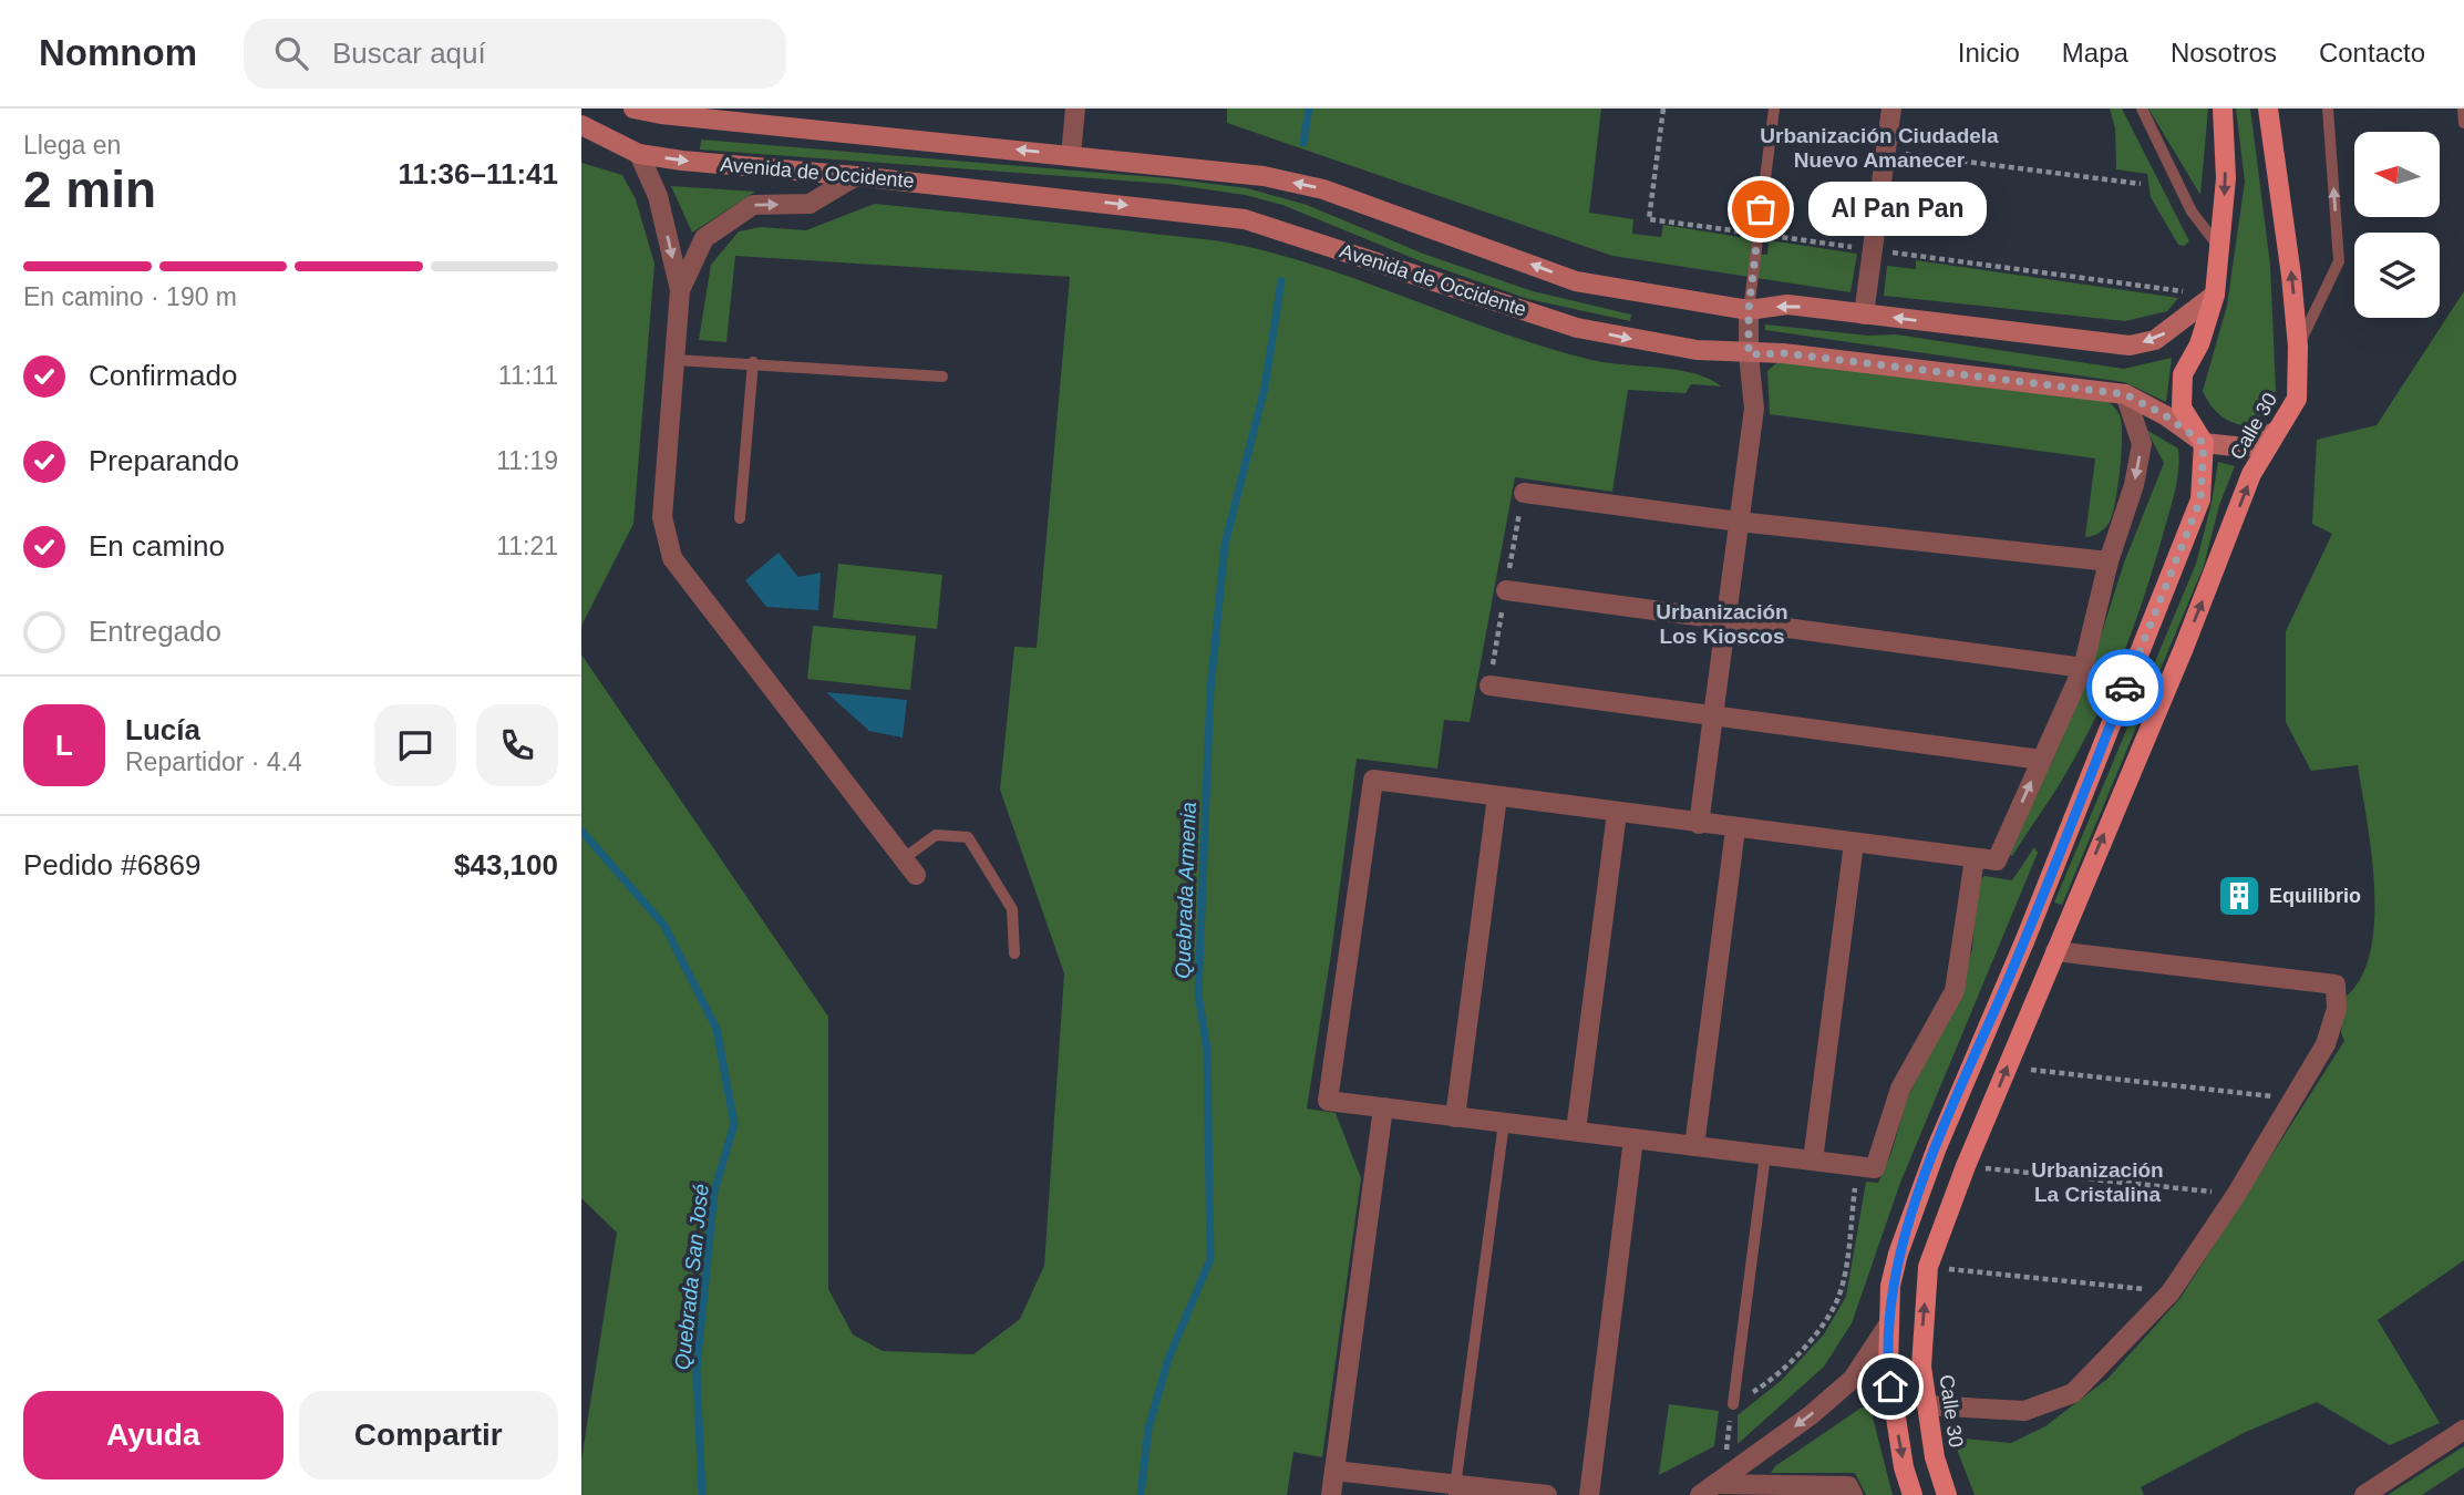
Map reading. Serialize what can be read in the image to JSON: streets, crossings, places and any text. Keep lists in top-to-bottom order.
{
  "streets": {
    "main road": ["Avenida de Occidente", "Calle 30"]
  },
  "crossings": [
    ["Avenida de Occidente", "Calle 30"]
  ],
  "districts": ["Urbanización Ciudadela Nuevo Amanecer", "Urbanización Los Kioscos", "Urbanización La Cristalina"],
  "water": ["Quebrada Armenia", "Quebrada San José"],
  "places": {
    "other": ["Al Pan Pan"],
    "building": ["Equilibrio"]
  },
  "north": "left",
  "page": {
    "header": "Nomnom",
    "search": "Buscar aquí",
    "nav": [
      "Inicio",
      "Mapa",
      "Nosotros",
      "Contacto"
    ],
    "heading": ["2 min", "Llega en", "11:36–11:41"],
    "panel": [
      "Lucía",
      "Repartidor · 4.4",
      "Pedido #6869",
      "$43,100"
    ],
    "bubble": "Al Pan Pan",
    "bar": "En camino · 190 m",
    "list": [
      ["Confirmado", "11:11"],
      ["Preparando", "11:19"],
      ["En camino", "11:21"],
      "Entregado"
    ],
    "round": "L",
    "buttons": ["Ayuda", "Compartir"]
  }
}
